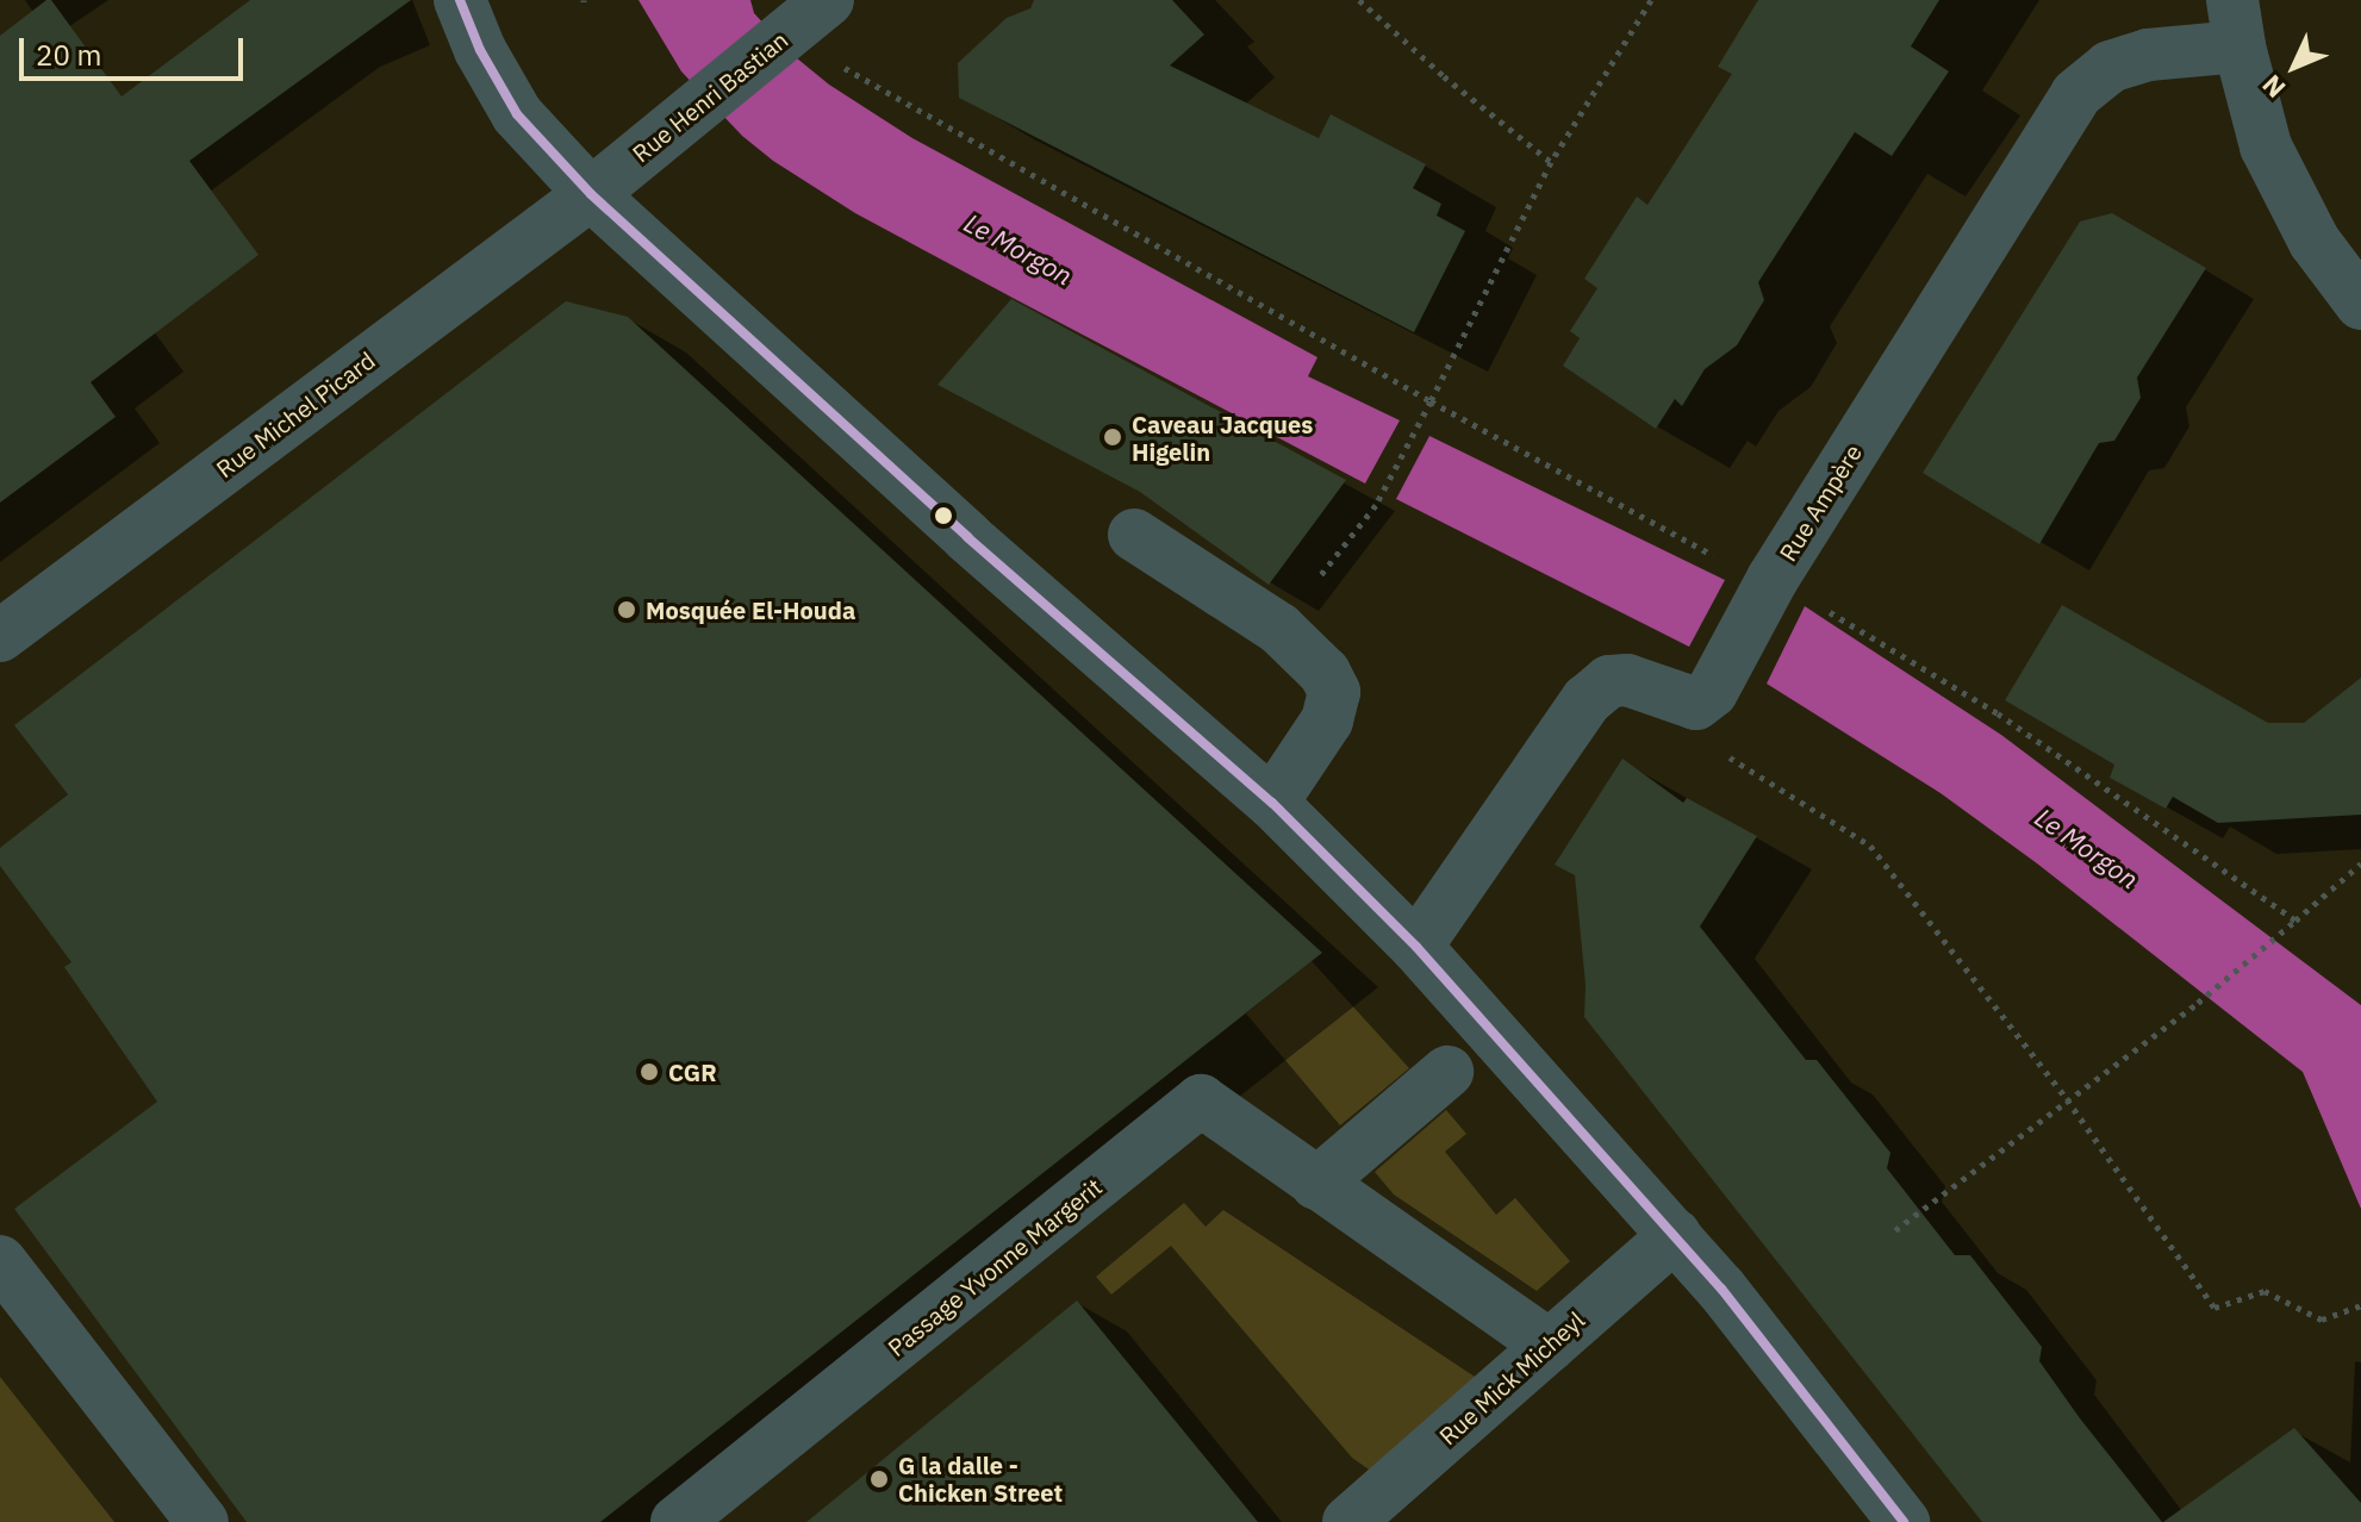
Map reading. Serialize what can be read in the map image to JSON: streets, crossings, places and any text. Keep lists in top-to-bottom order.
{
  "streets": {
    "street": [
      "Rue Henri Bastian",
      "Rue Michel Picard",
      "Rue Ampère",
      "Passage Yvonne Margerit",
      "Rue Mick Micheyl"
    ]
  },
  "crossings": [
    ["Rue Henri Bastian", "Rue Michel Picard"],
    ["Passage Yvonne Margerit", "Rue Mick Micheyl"]
  ],
  "water": ["Le Morgon"],
  "places": [
    "Caveau Jacques Higelin",
    "Mosquée El-Houda",
    "CGR",
    "G la dalle - Chicken Street"
  ],
  "scale_bar": "20 m",
  "north": "bottom left"
}
